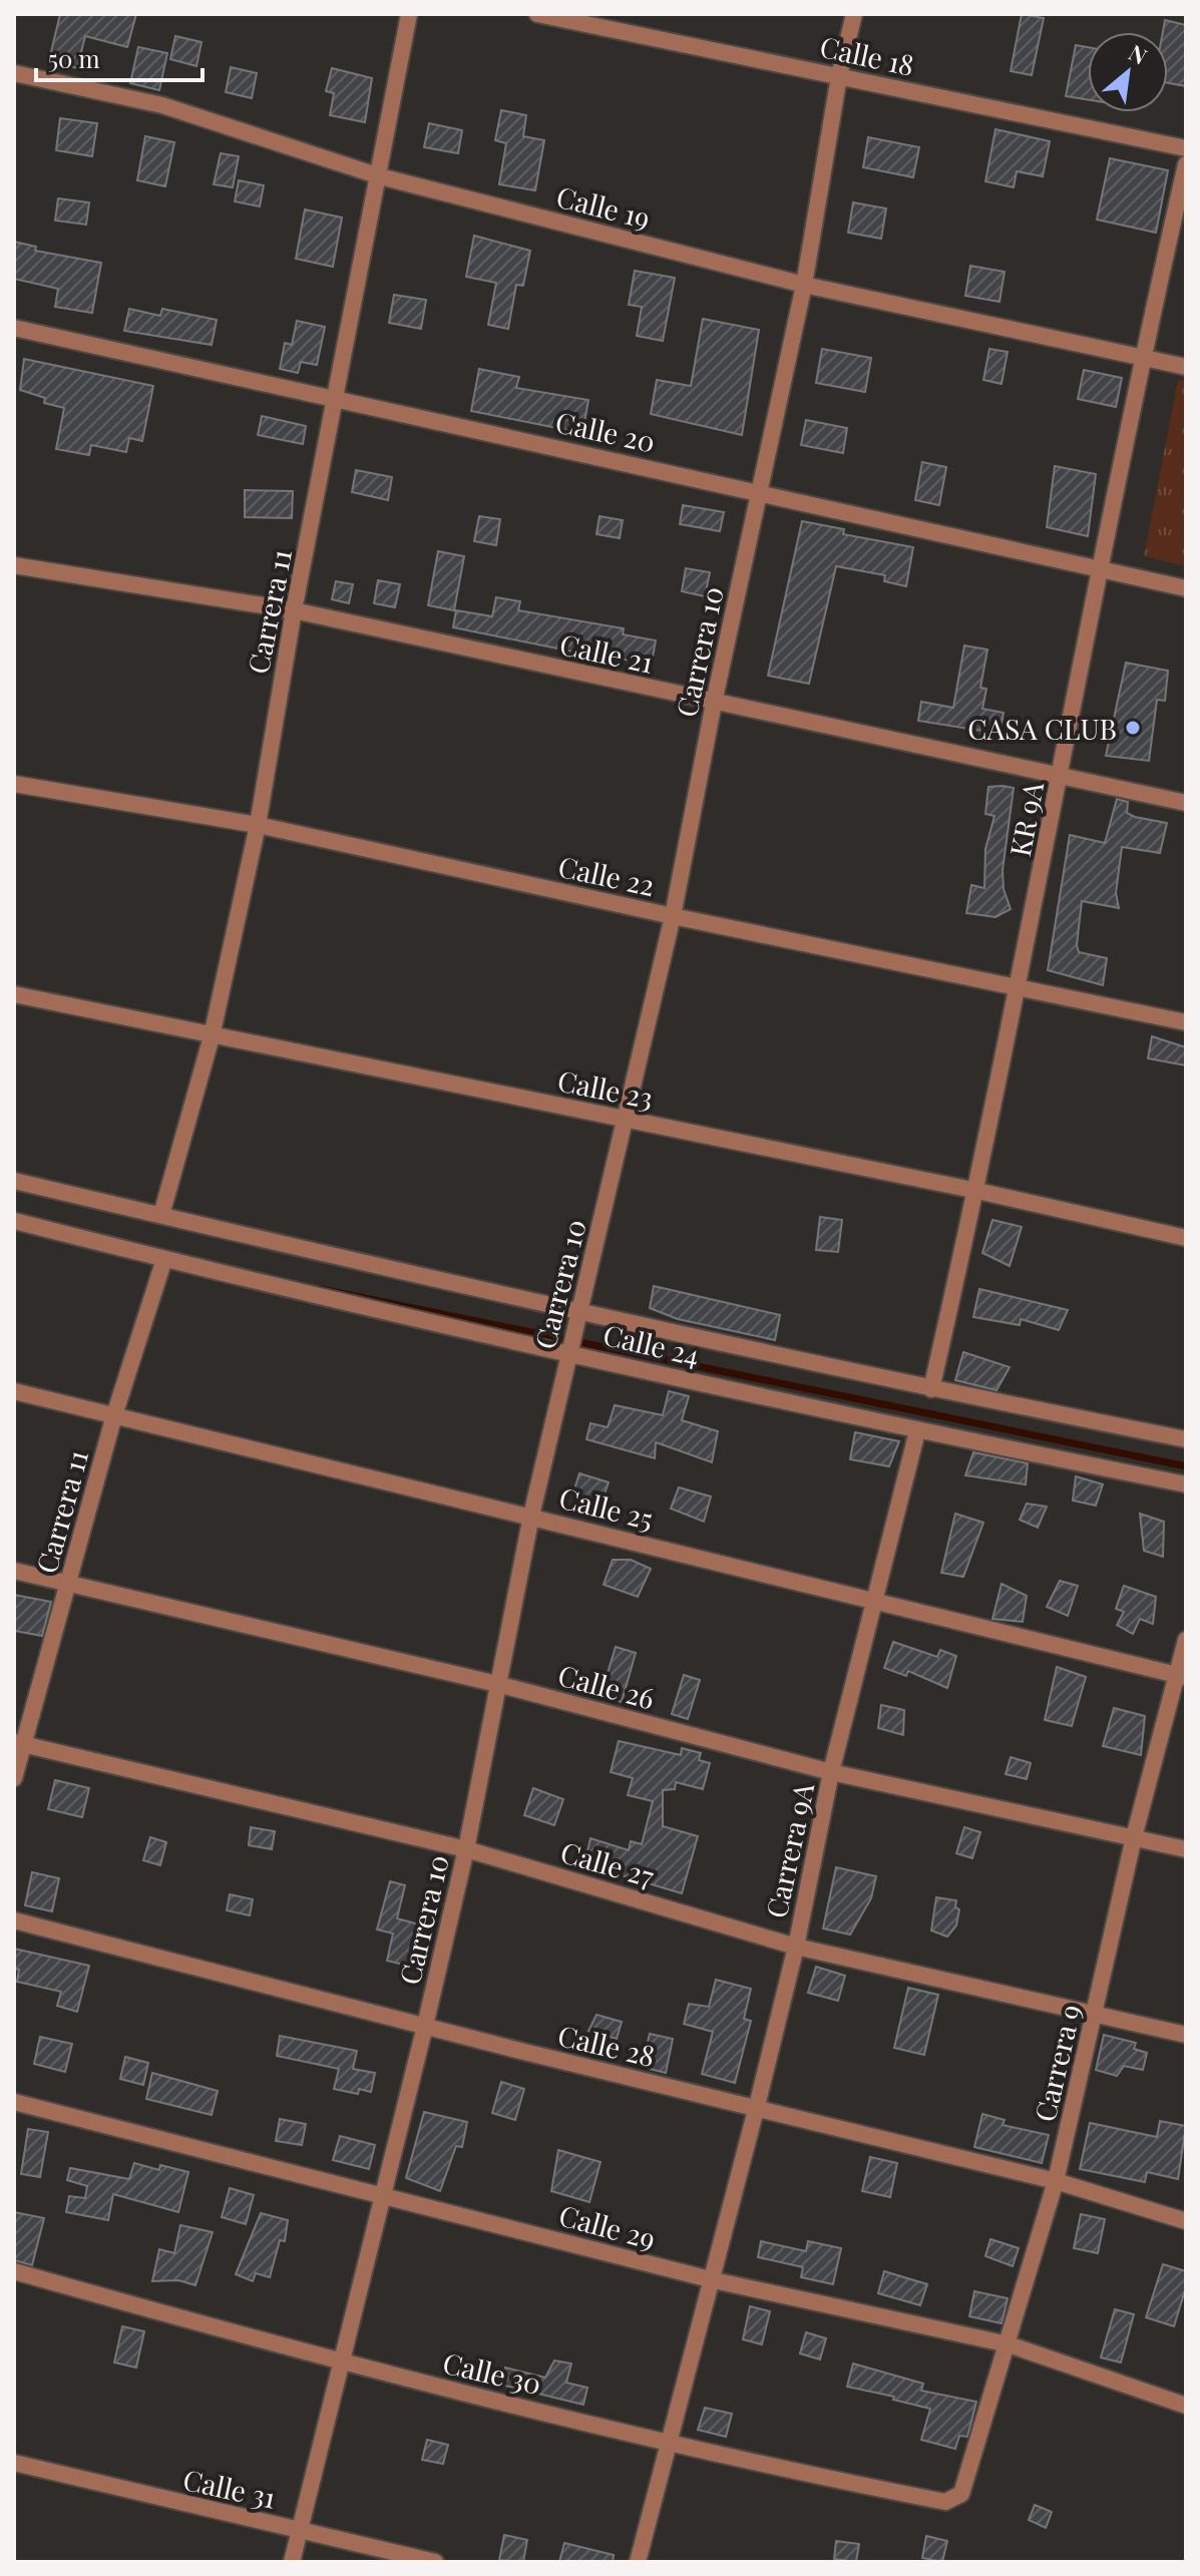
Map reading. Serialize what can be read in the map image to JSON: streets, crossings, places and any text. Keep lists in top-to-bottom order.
{
  "streets": {
    "street": [
      "Calle 18",
      "Calle 19",
      "Calle 20",
      "Carrera 11",
      "Carrera 10",
      "Calle 21",
      "KR 9A",
      "Calle 22",
      "Calle 23",
      "Calle 24",
      "Calle 25",
      "Calle 26",
      "Carrera 9A",
      "Calle 27",
      "Calle 28",
      "Carrera 9",
      "Calle 29",
      "Calle 30",
      "Calle 31"
    ]
  },
  "crossings": [
    ["Calle 18", "Carrera 10"],
    ["Calle 19", "Carrera 11"],
    ["Calle 19", "Carrera 10"],
    ["Calle 19", "KR 9A"],
    ["Calle 20", "Carrera 11"],
    ["Calle 20", "Carrera 10"],
    ["Calle 20", "KR 9A"],
    ["Carrera 11", "Calle 21"],
    ["Carrera 11", "Calle 22"],
    ["Carrera 11", "Calle 23"],
    ["Carrera 11", "Calle 24"],
    ["Carrera 11", "Calle 25"],
    ["Carrera 11", "Calle 26"],
    ["Carrera 11", "Calle 27"],
    ["Carrera 10", "Calle 21"],
    ["Carrera 10", "Calle 22"],
    ["Carrera 10", "Calle 23"],
    ["Carrera 10", "Calle 24"],
    ["Carrera 10", "Calle 25"],
    ["Carrera 10", "Calle 26"],
    ["Carrera 10", "Calle 27"],
    ["Carrera 10", "Calle 28"],
    ["Carrera 10", "Calle 29"],
    ["Carrera 10", "Calle 30"],
    ["Carrera 10", "Calle 31"],
    ["Calle 21", "KR 9A"],
    ["KR 9A", "Calle 22"],
    ["KR 9A", "Calle 23"],
    ["KR 9A", "Calle 24"],
    ["Calle 24", "Carrera 9A"],
    ["Calle 25", "Carrera 9A"],
    ["Calle 25", "Carrera 9"],
    ["Calle 26", "Carrera 9A"],
    ["Calle 26", "Carrera 9"],
    ["Carrera 9A", "Calle 27"],
    ["Carrera 9A", "Calle 28"],
    ["Carrera 9A", "Calle 29"],
    ["Calle 27", "Carrera 9"],
    ["Calle 28", "Carrera 9"],
    ["Carrera 9", "Calle 29"],
    ["Carrera 9", "Calle 30"]
  ],
  "places": ["CASA CLUB"],
  "scale_bar": "50 m",
  "north": "top right"
}
